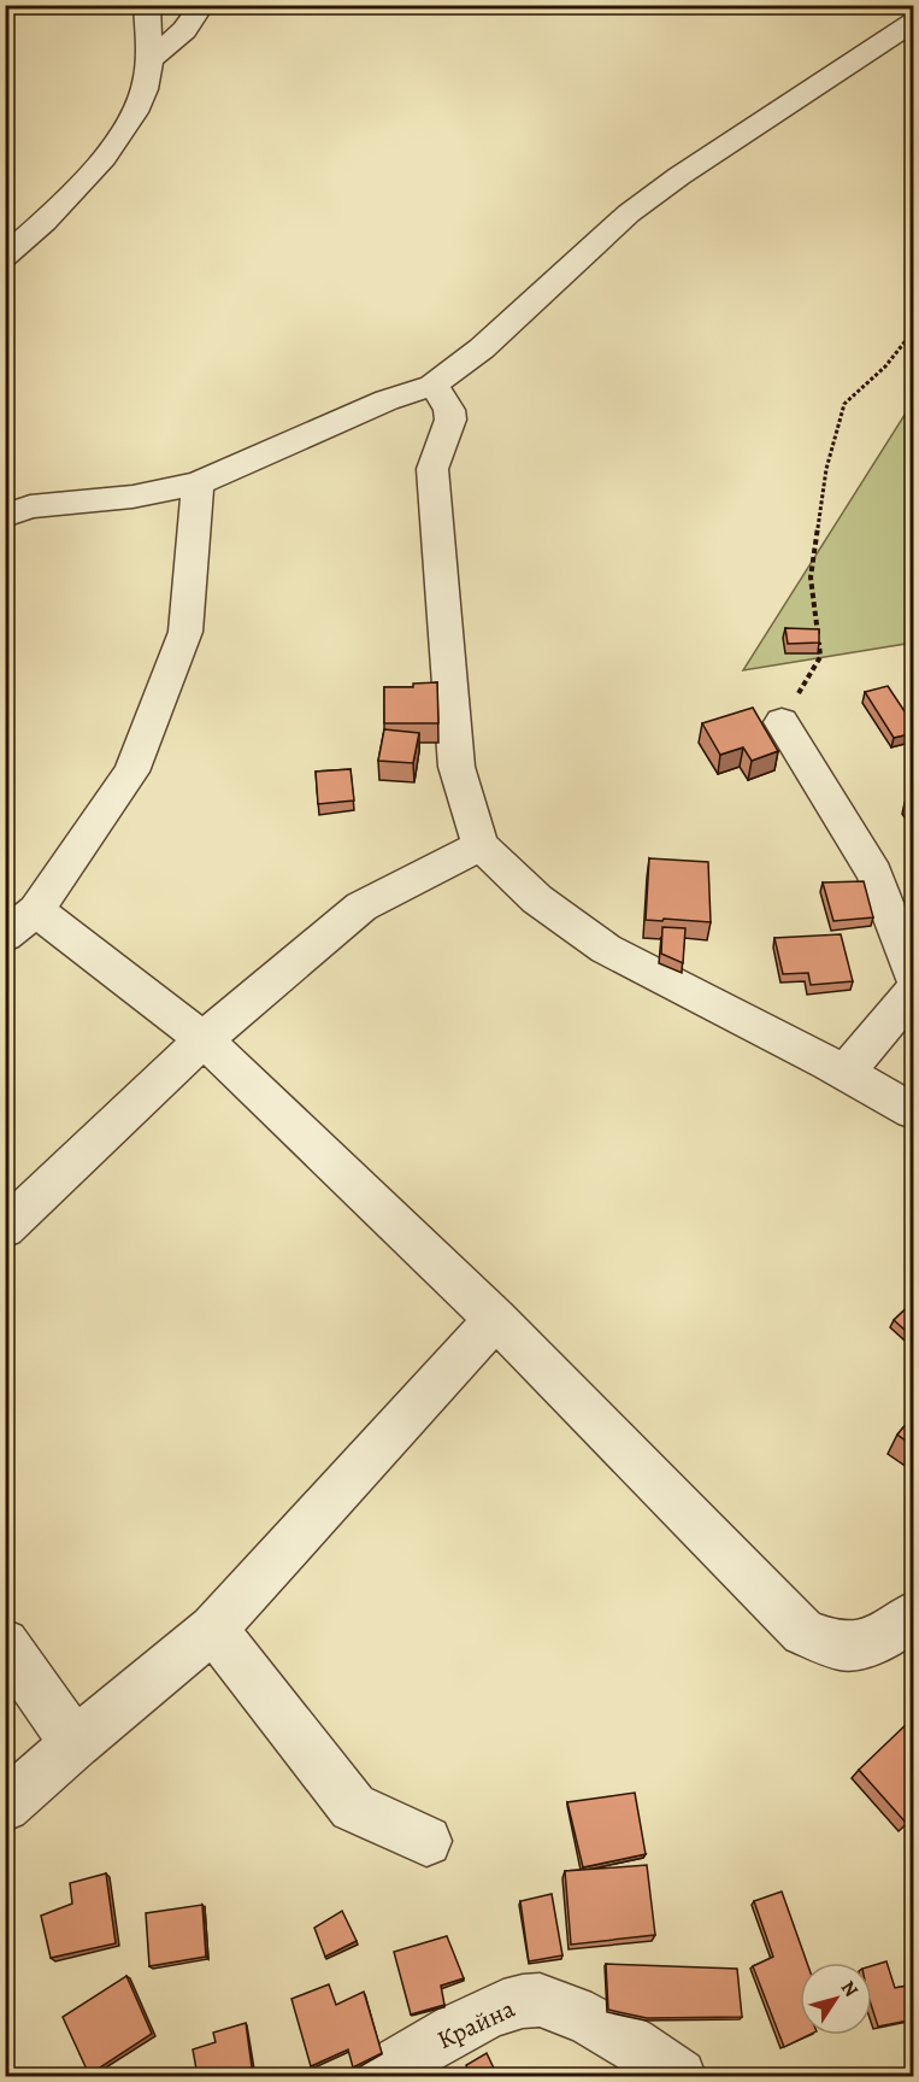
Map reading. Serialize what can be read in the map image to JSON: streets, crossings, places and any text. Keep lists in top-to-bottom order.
{
  "streets": {
    "street": ["Крайна"]
  },
  "north": "top right"
}
